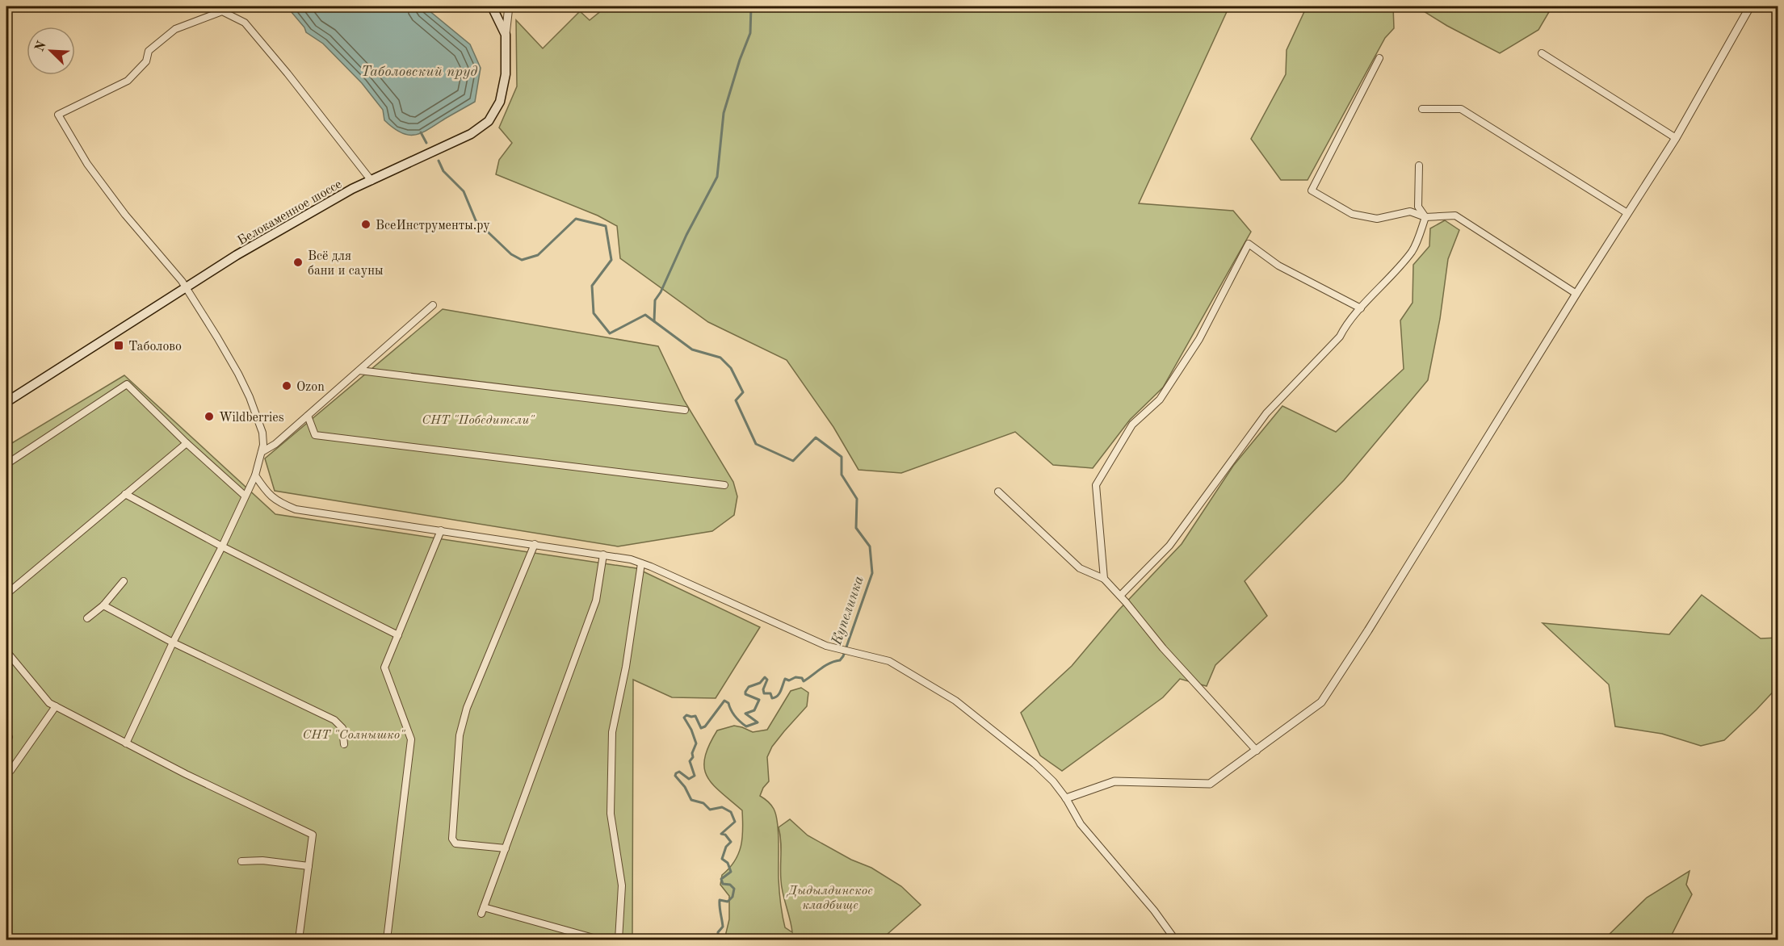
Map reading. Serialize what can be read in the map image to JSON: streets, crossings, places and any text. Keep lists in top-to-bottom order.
{
  "streets": {
    "main road": ["Белокаменное шоссе"]
  },
  "water": ["Таболовский пруд", "Купелинка"],
  "parks": ["СНТ \"Победители\"", "СНТ \"Солнышко\"", "Дыдылдинское кладбище"],
  "places": {
    "other": [
      "ВсеИнструменты.ру",
      "Всё для бани и сауны",
      "Ozon",
      "Wildberries"
    ],
    "transit": ["Таболово"]
  },
  "north": "top left"
}
